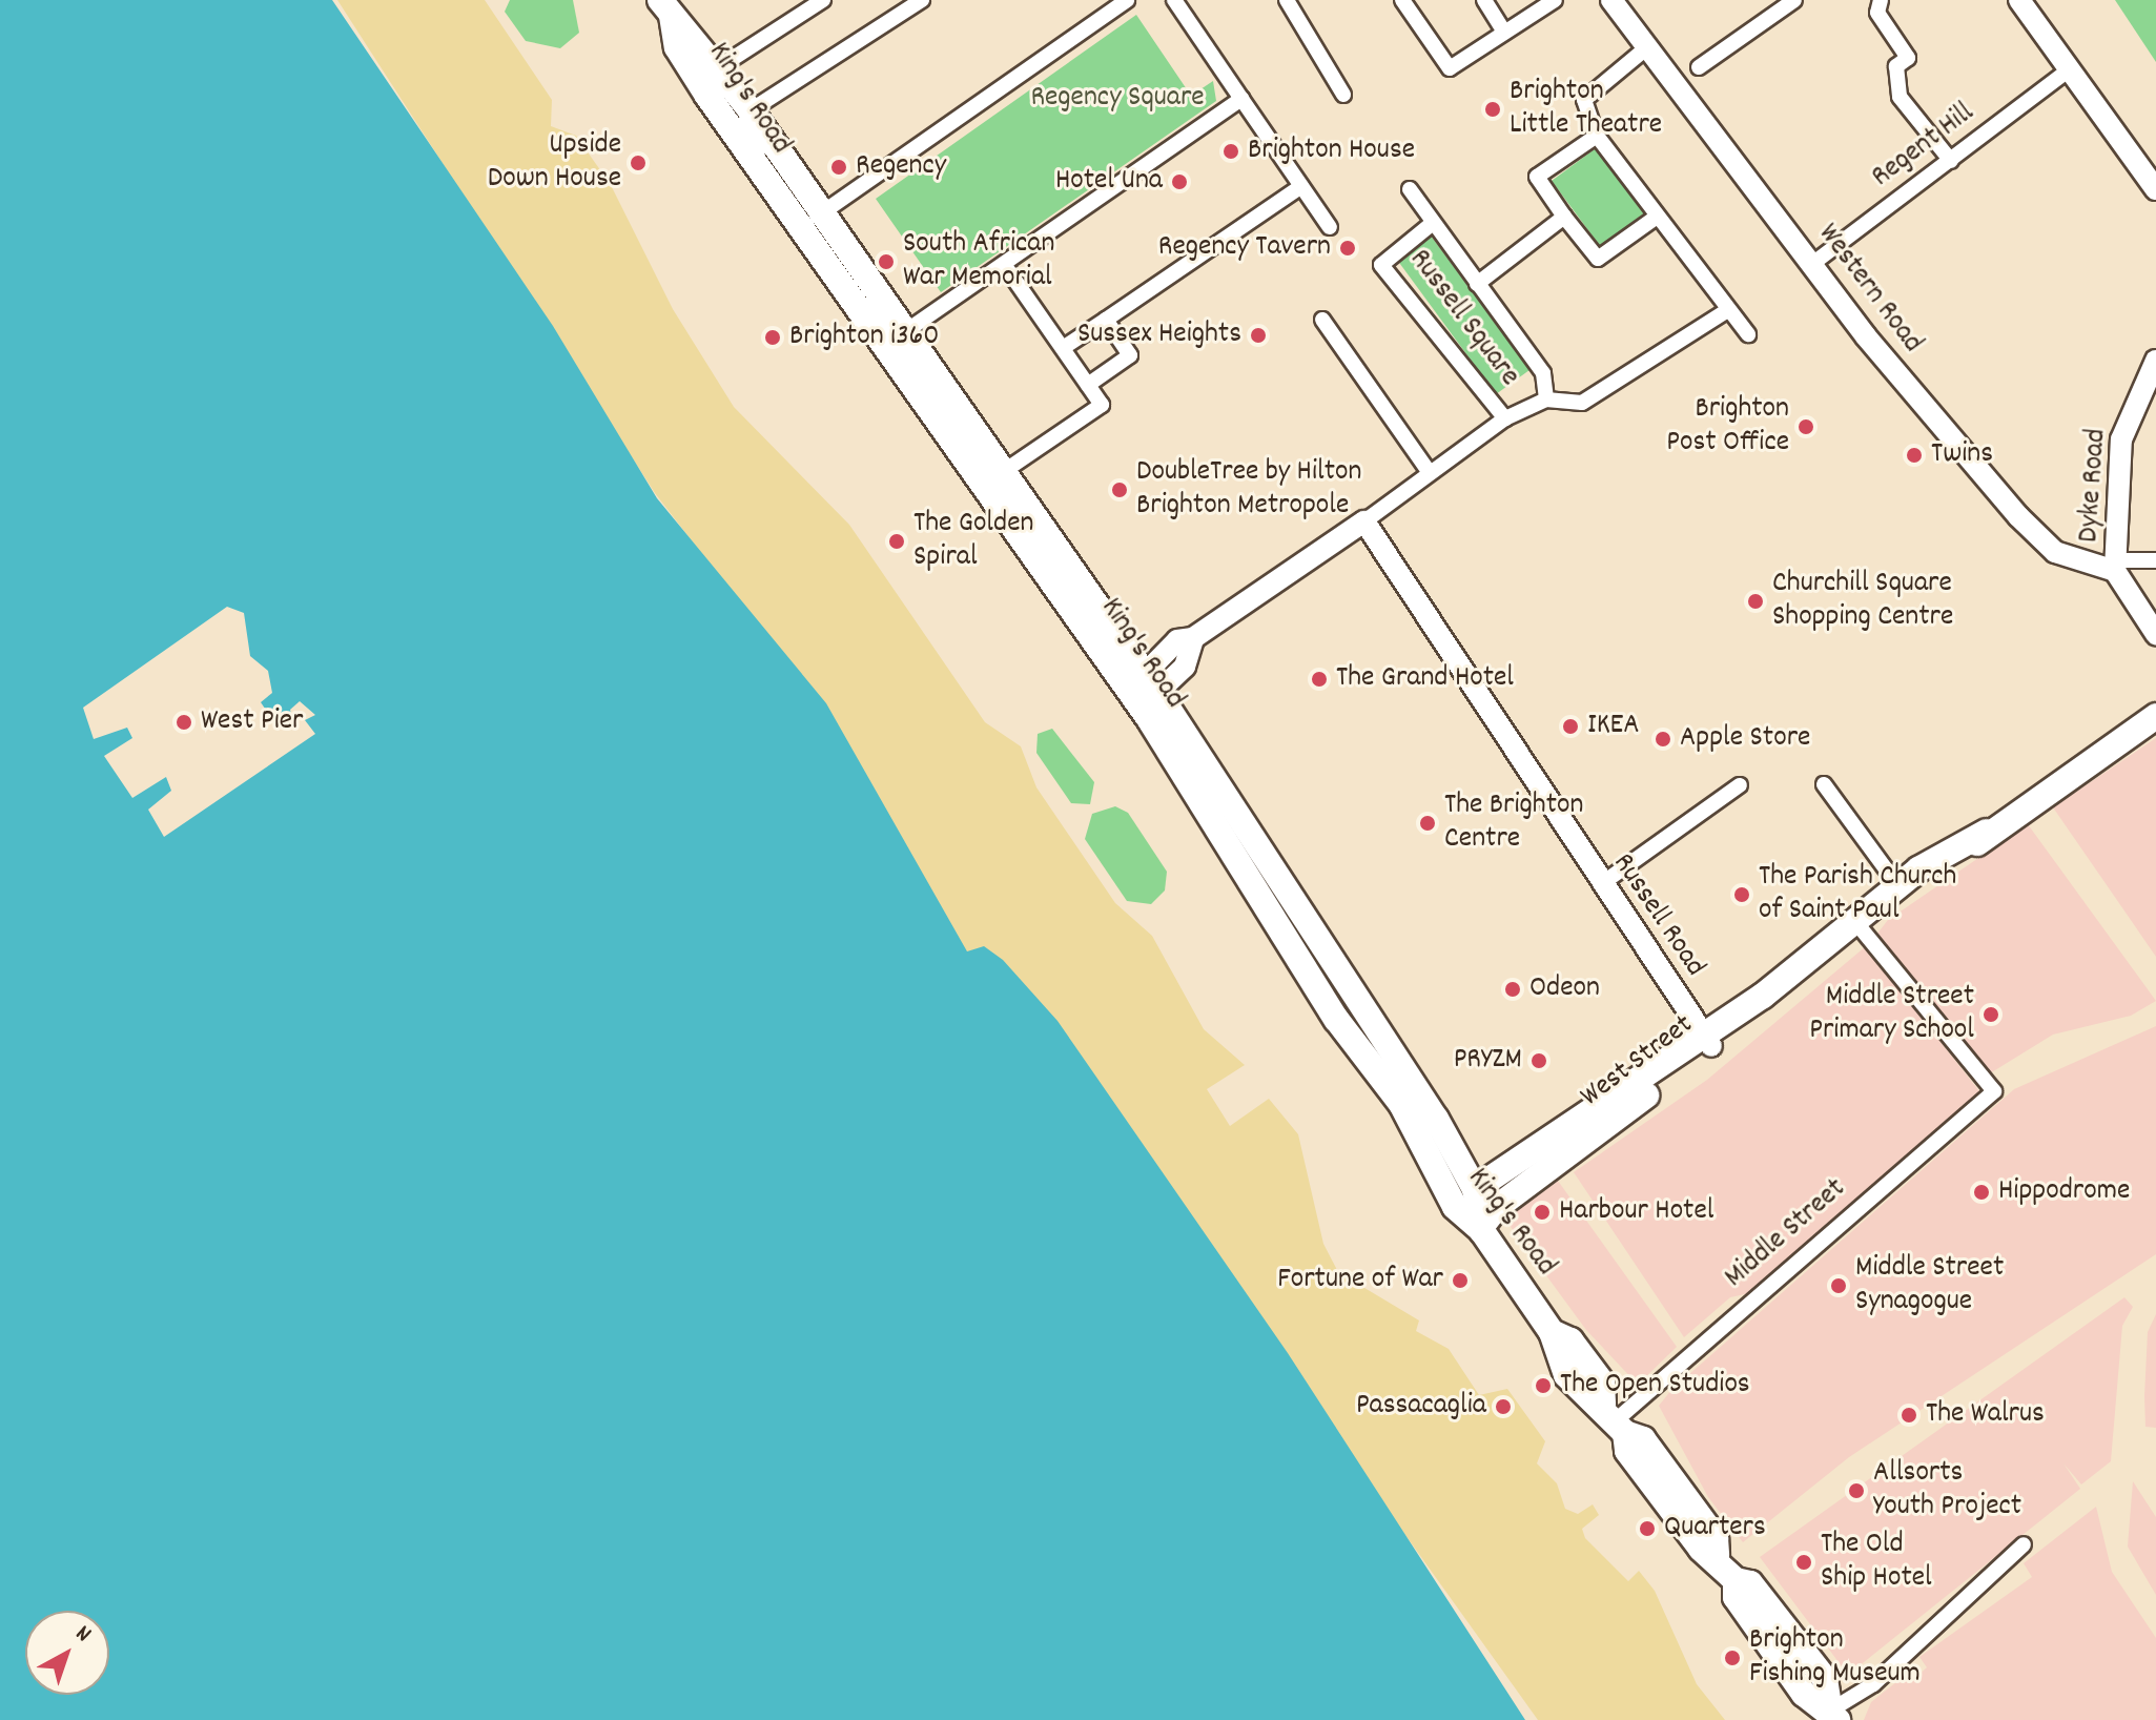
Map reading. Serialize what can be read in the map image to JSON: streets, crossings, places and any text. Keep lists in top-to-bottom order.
{
  "streets": {
    "main road": ["King's Road", "West Street"],
    "street": [
      "Regent Hill",
      "Western Road",
      "Russell Square",
      "Dyke Road",
      "Russell Road",
      "Middle Street"
    ]
  },
  "crossings": [
    ["King's Road", "Middle Street"],
    ["Regent Hill", "Western Road"],
    ["Western Road", "Dyke Road"],
    ["Russell Road", "West Street"],
    ["West Street", "Middle Street"]
  ],
  "parks": ["Regency Square"],
  "places": [
    "Brighton Little Theatre",
    "Brighton House",
    "Upside Down House",
    "Regency",
    "Hotel Una",
    "Regency Tavern",
    "South African War Memorial",
    "Sussex Heights",
    "Brighton i360",
    "Brighton Post Office",
    "Twins",
    "DoubleTree by Hilton Brighton Metropole",
    "The Golden Spiral",
    "Churchill Square Shopping Centre",
    "The Grand Hotel",
    "West Pier",
    "IKEA",
    "Apple Store",
    "The Brighton Centre",
    "The Parish Church of Saint Paul",
    "Odeon",
    "Middle Street Primary School",
    "PRYZM",
    "Hippodrome",
    "Harbour Hotel",
    "Fortune of War",
    "Middle Street Synagogue",
    "The Open Studios",
    "Passacaglia",
    "The Walrus",
    "Allsorts Youth Project",
    "Quarters",
    "The Old Ship Hotel",
    "Brighton Fishing Museum"
  ],
  "north": "top right"
}
